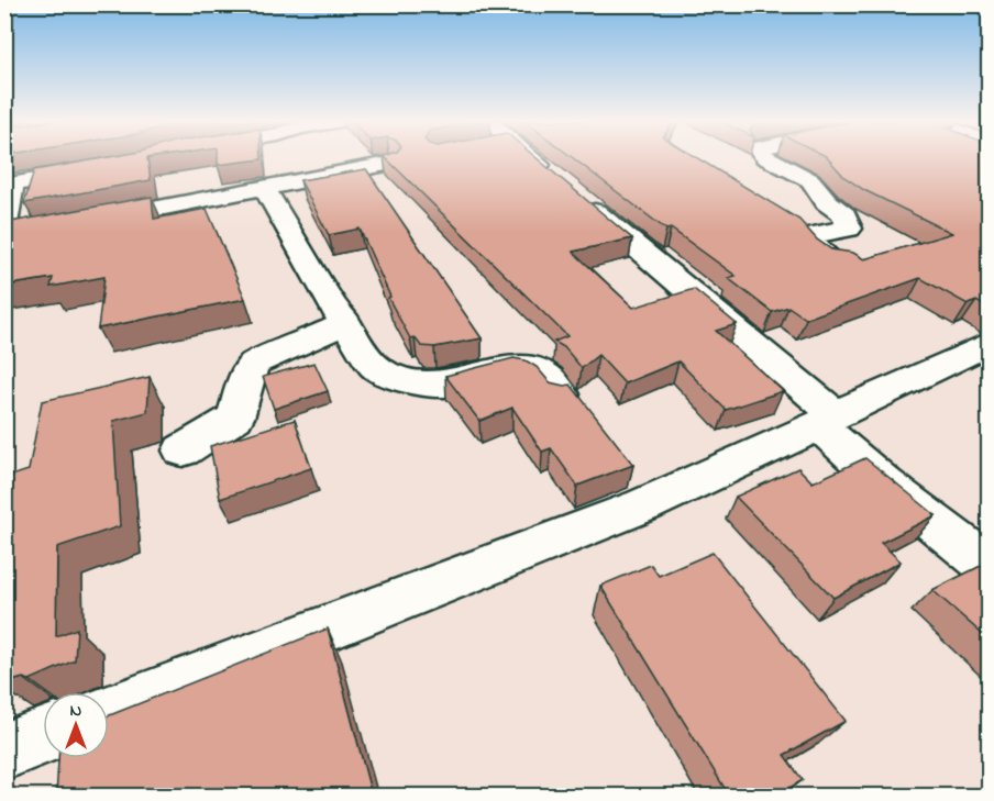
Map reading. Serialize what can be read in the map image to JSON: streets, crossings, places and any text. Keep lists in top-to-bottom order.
{
  "north": "top"
}
